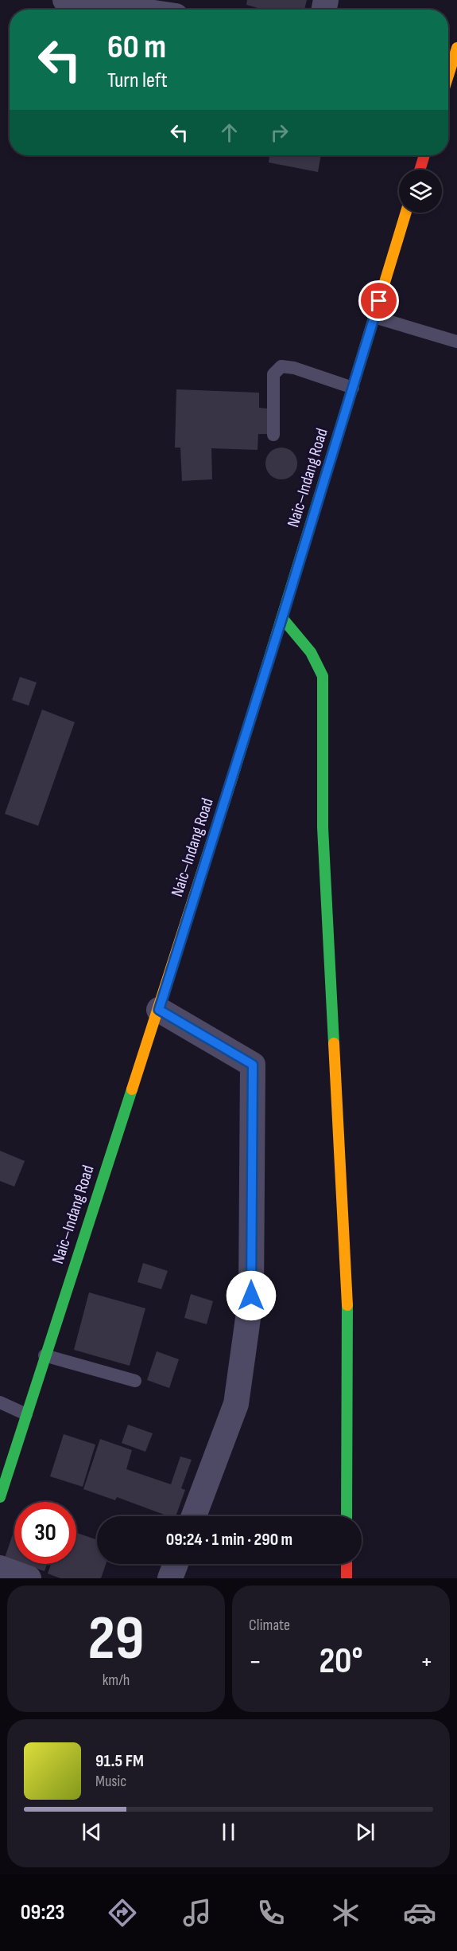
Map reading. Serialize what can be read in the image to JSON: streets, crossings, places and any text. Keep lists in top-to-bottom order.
{
  "streets": {
    "main road": ["Naic–Indang Road"]
  },
  "page": {
    "turn": ["60 m", "Turn left"],
    "limit": "30",
    "trip": "09:24 · 1 min · 290 m",
    "tile": [
      ["29", "km/h"],
      "Climate"
    ],
    "heat": ["−", "20°", "+"],
    "song": ["91.5 FM", "Music"],
    "tabs": "09:23"
  }
}
